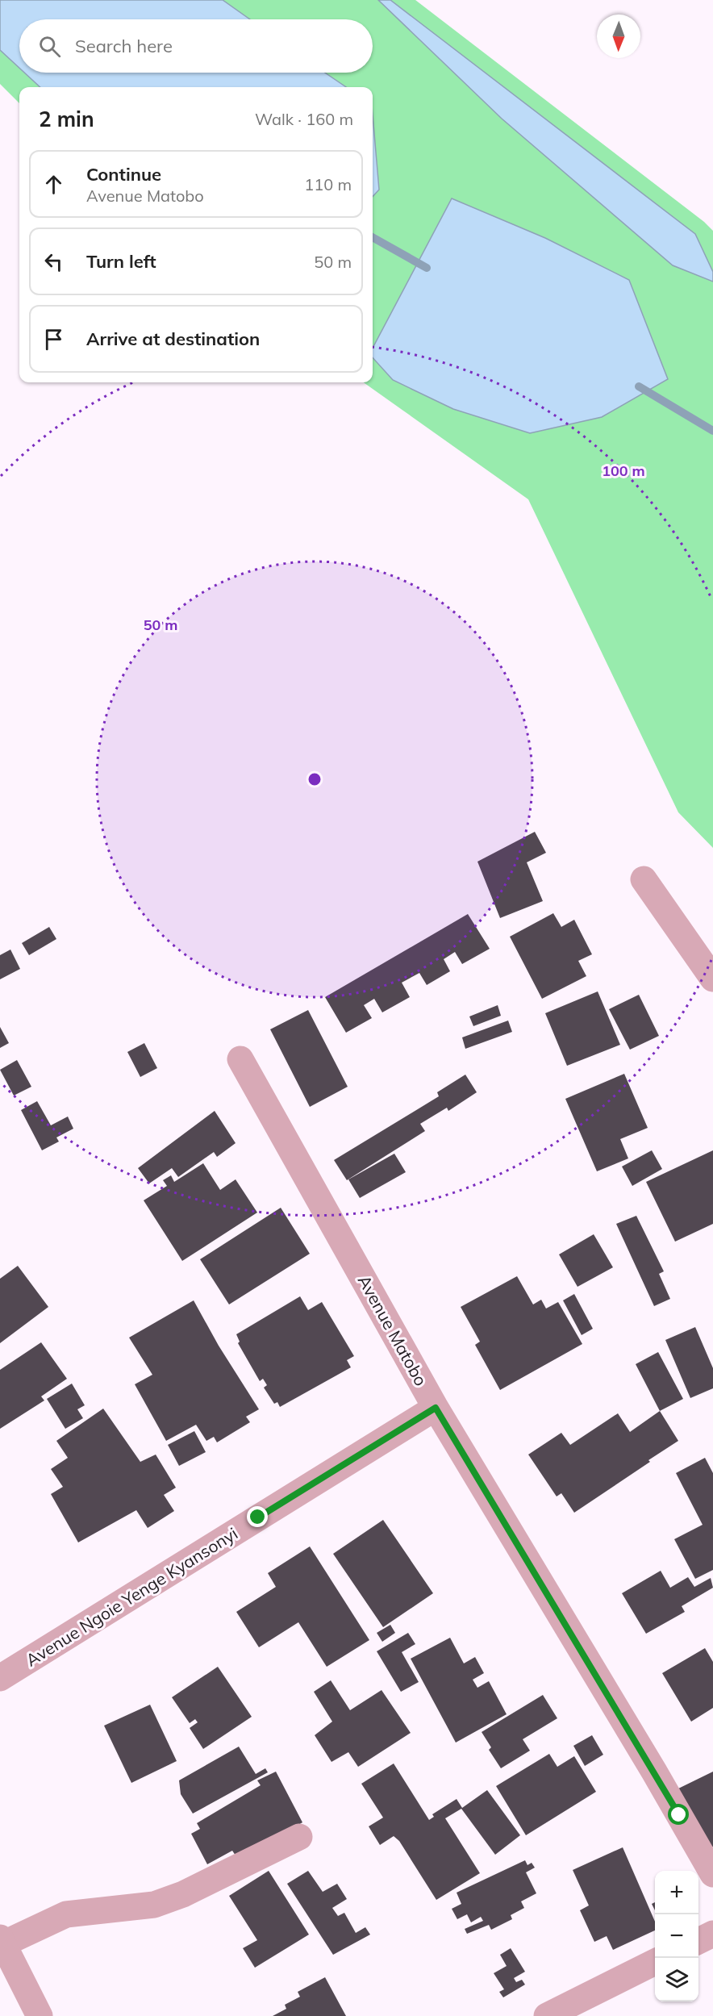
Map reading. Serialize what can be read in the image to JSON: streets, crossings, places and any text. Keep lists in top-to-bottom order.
{
  "streets": {
    "street": ["Avenue Matobo", "Avenue Ngoie Yenge Kyansonyi"]
  },
  "crossings": [
    ["Avenue Matobo", "Avenue Ngoie Yenge Kyansonyi"]
  ],
  "north": "bottom",
  "page": {
    "search": "Search here",
    "heading": ["2 min", "Walk · 160 m"],
    "list": [
      ["Continue", "Avenue Matobo", "110 m"],
      ["Turn left", "50 m"],
      "Arrive at destination"
    ],
    "map_buttons": ["+", "−"]
  },
  "rings": ["100 m", "50 m"]
}
